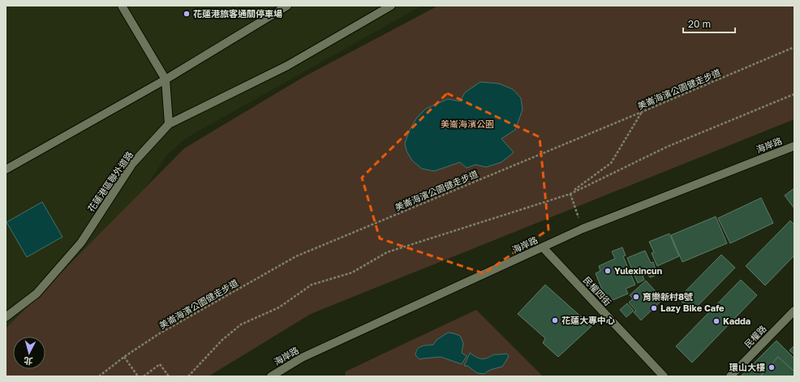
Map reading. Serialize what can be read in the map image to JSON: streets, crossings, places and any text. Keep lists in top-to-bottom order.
{
  "streets": {
    "street": [
      "海岸路",
      "花蓮港區聯外道路",
      "民權四街",
      "民權路"
    ],
    "path": ["美崙海濱公園健走步道"]
  },
  "crossings": [
    ["海岸路", "民權四街"]
  ],
  "parks": ["美崙海濱公園"],
  "places": [
    "花蓮港旅客通關停車場",
    "Yulexincun",
    "育樂新村8號",
    "Lazy Bike Cafe",
    "花蓮大專中心",
    "Kadda",
    "環山大樓"
  ],
  "scale_bar": "20 m",
  "north": "bottom"
}
